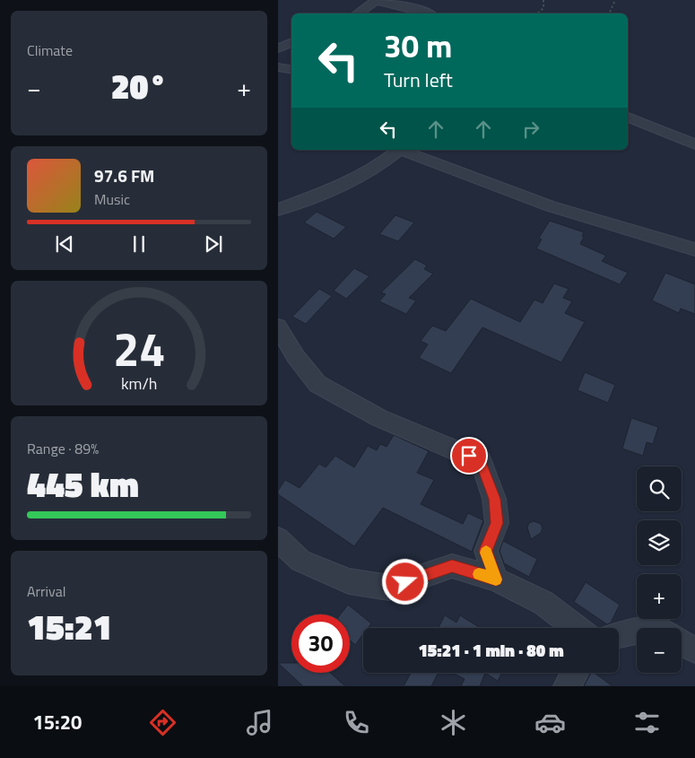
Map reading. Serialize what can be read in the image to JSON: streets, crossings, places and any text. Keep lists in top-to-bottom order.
{
  "page": {
    "tile": [
      "Climate",
      ["Range · 89%", "445 km"],
      ["Arrival", "15:21"]
    ],
    "turn": ["30 m", "Turn left"],
    "heat": ["−", "20°", "+"],
    "song": ["97.6 FM", "Music"],
    "map_buttons": ["+", "−"],
    "limit": "30",
    "trip": "15:21 · 1 min · 80 m",
    "tabs": "15:20",
    "gauge": ["24", "km/h"]
  }
}
